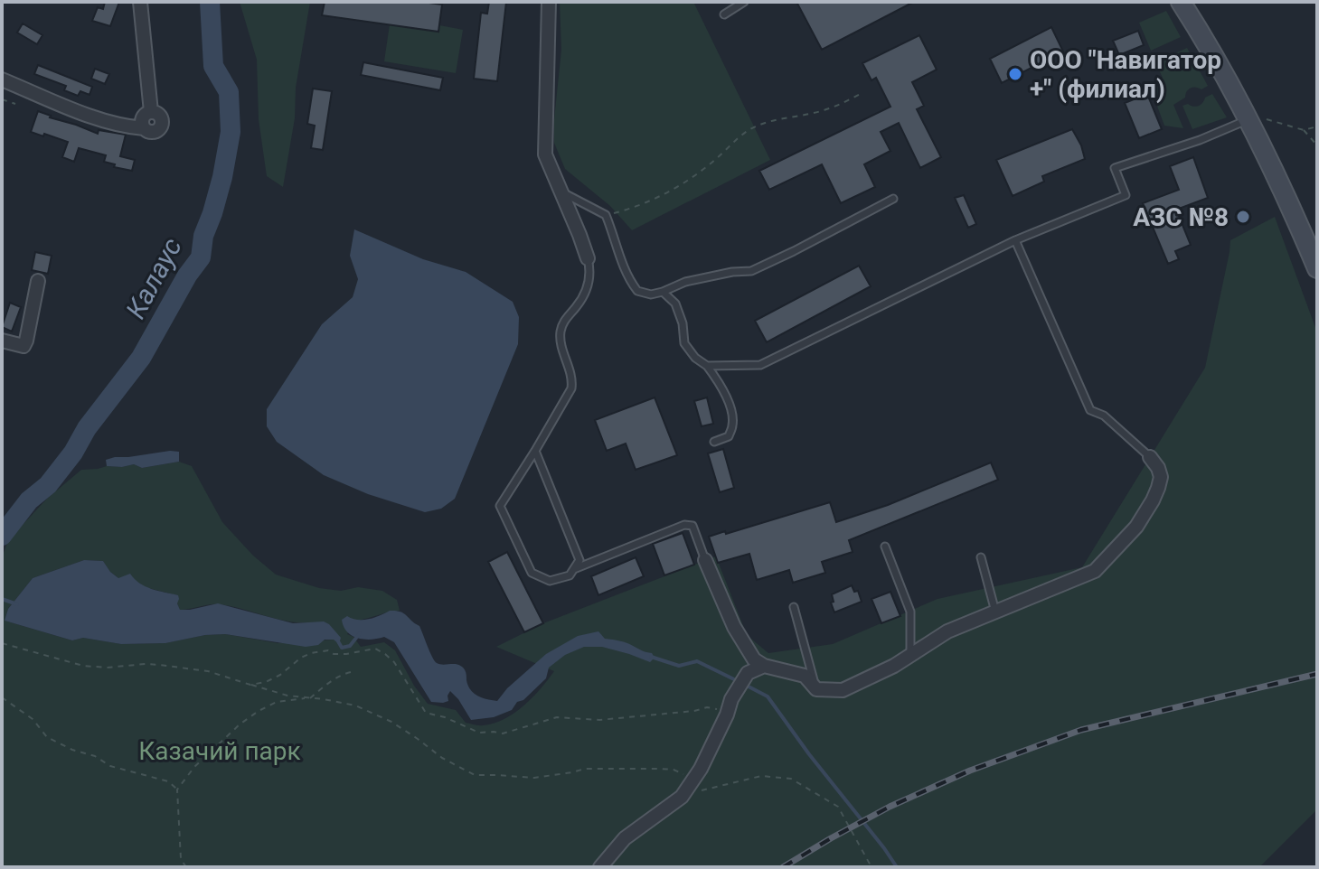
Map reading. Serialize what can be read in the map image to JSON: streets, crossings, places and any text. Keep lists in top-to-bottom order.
{
  "water": ["Калаус"],
  "parks": ["Казачий парк"],
  "places": ["ООО \"Навигатор +\" (филиал)", "АЗС №8"]
}
